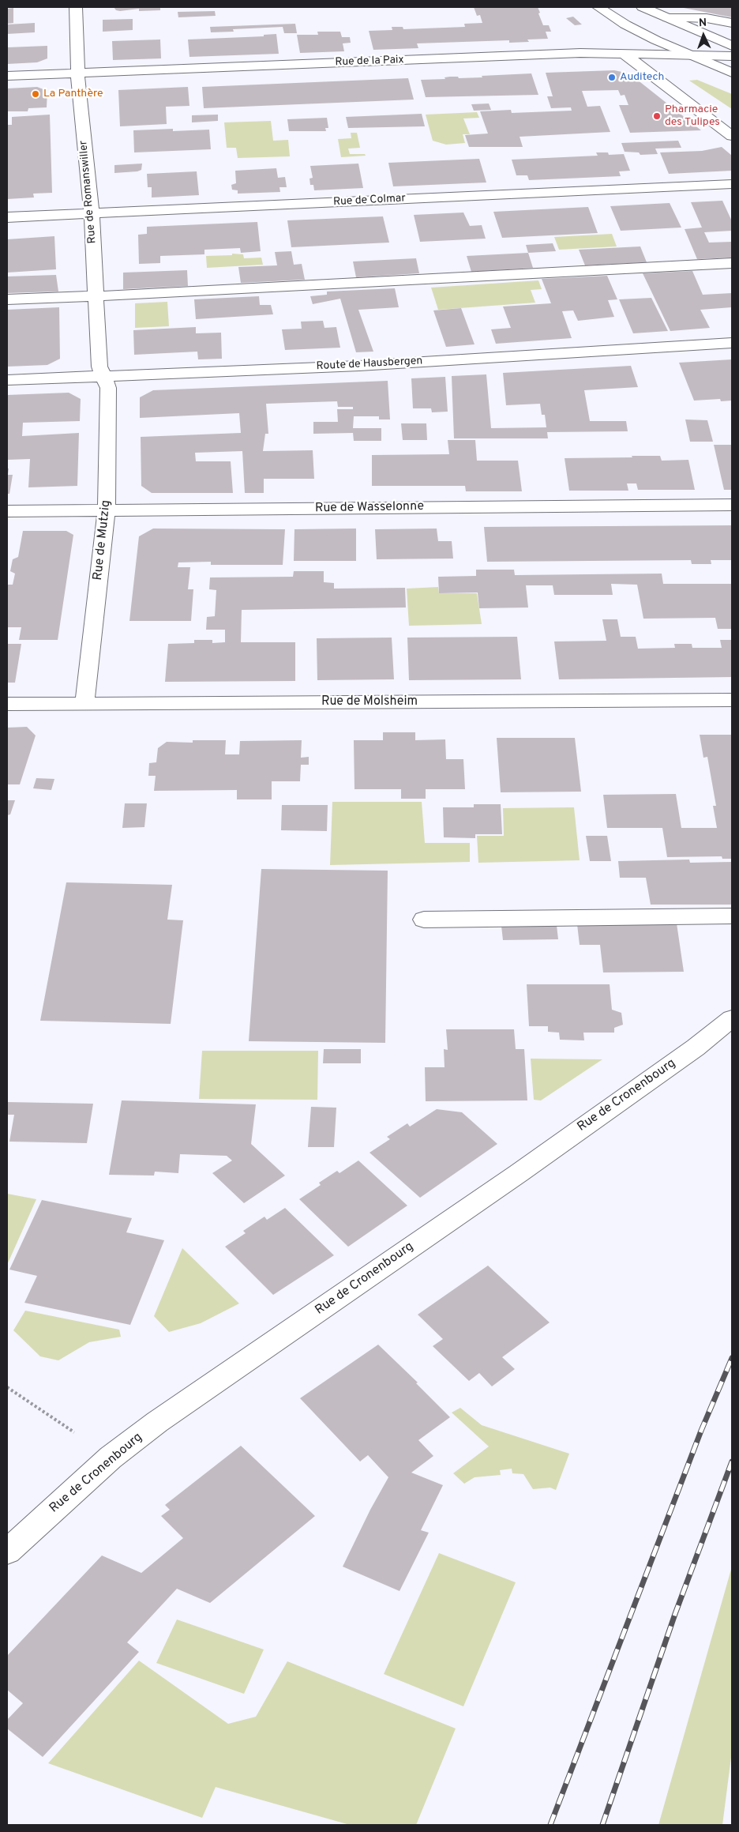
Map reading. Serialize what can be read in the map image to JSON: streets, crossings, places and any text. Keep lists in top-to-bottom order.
{
  "streets": {
    "street": [
      "Rue de la Paix",
      "Rue de Romanswiller",
      "Rue de Colmar",
      "Route de Hausbergen",
      "Rue de Wasselonne",
      "Rue de Mutzig",
      "Rue de Molsheim",
      "Rue de Cronenbourg"
    ]
  },
  "crossings": [
    ["Rue de la Paix", "Rue de Romanswiller"],
    ["Rue de Romanswiller", "Rue de Colmar"],
    ["Rue de Romanswiller", "Route de Hausbergen"],
    ["Rue de Romanswiller", "Rue de Mutzig"],
    ["Route de Hausbergen", "Rue de Mutzig"],
    ["Rue de Wasselonne", "Rue de Mutzig"],
    ["Rue de Mutzig", "Rue de Molsheim"]
  ],
  "places": ["Auditech", "La Panthère", "Pharmacie des Tulipes"],
  "north": "top"
}
